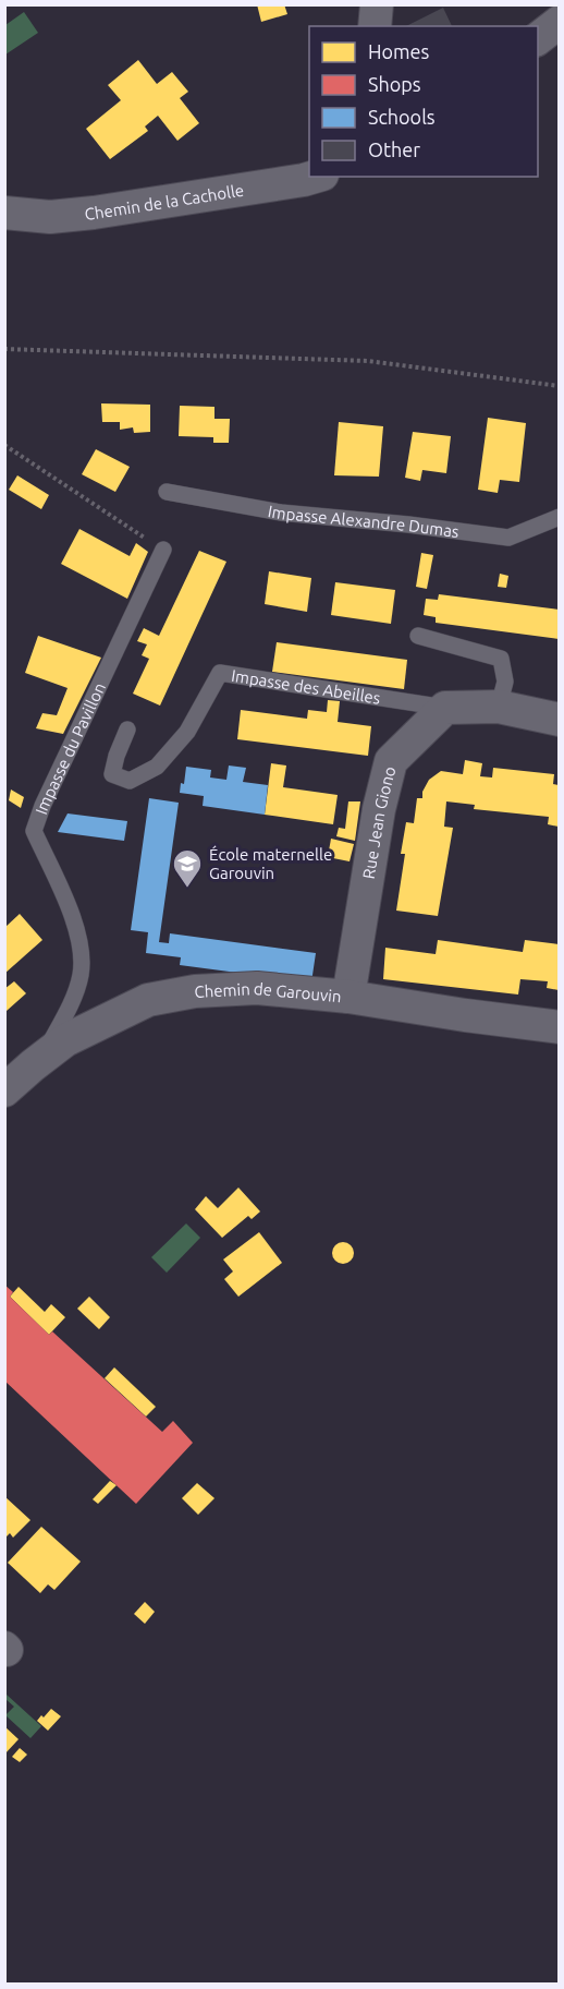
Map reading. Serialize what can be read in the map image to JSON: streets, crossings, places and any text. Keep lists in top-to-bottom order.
{
  "streets": {
    "street": ["Chemin de la Cacholle", "Rue Jean Giono", "Chemin de Garouvin"],
    "lane": ["Impasse Alexandre Dumas", "Impasse des Abeilles", "Impasse du Pavillon"]
  },
  "crossings": [
    ["Impasse des Abeilles", "Rue Jean Giono"],
    ["Impasse du Pavillon", "Chemin de Garouvin"],
    ["Rue Jean Giono", "Chemin de Garouvin"]
  ],
  "places": {
    "school or university": ["École maternelle Garouvin"]
  },
  "legend": [
    "Homes",
    "Shops",
    "Schools",
    "Other"
  ]
}
